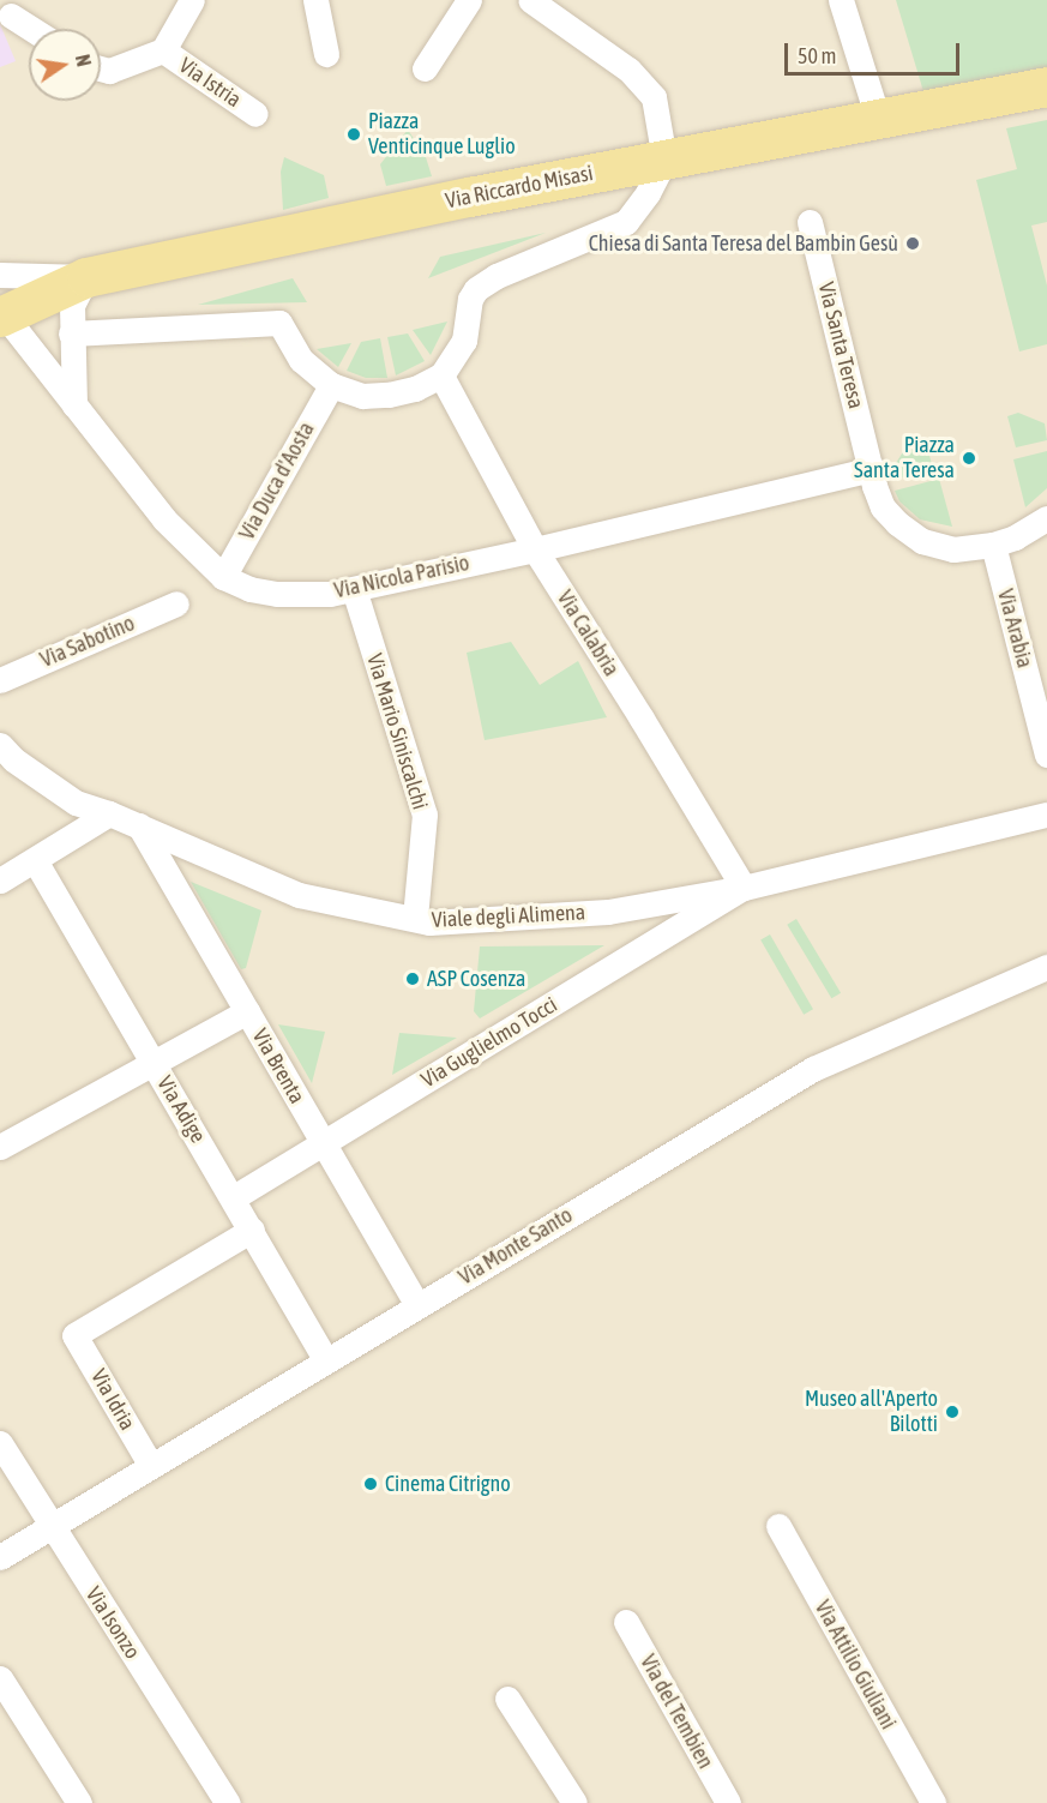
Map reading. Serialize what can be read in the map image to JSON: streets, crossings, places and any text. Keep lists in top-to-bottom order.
{
  "streets": {
    "main road": ["Via Riccardo Misasi"],
    "street": [
      "Via Istria",
      "Via Santa Teresa",
      "Via Duca d'Aosta",
      "Via Nicola Parisio",
      "Via Arabia",
      "Via Calabria",
      "Via Sabotino",
      "Via Mario Siniscalchi",
      "Viale degli Alimena",
      "Via Guglielmo Tocci",
      "Via Brenta",
      "Via Adige",
      "Via Monte Santo",
      "Via Idria",
      "Via Isonzo",
      "Via Attilio Giuliani",
      "Via del Tembien"
    ]
  },
  "crossings": [
    ["Via Riccardo Misasi", "Via Nicola Parisio"],
    ["Via Santa Teresa", "Via Nicola Parisio"],
    ["Via Duca d'Aosta", "Via Nicola Parisio"],
    ["Via Nicola Parisio", "Via Calabria"],
    ["Via Nicola Parisio", "Via Mario Siniscalchi"],
    ["Via Calabria", "Viale degli Alimena"],
    ["Via Calabria", "Via Guglielmo Tocci"],
    ["Via Mario Siniscalchi", "Viale degli Alimena"],
    ["Viale degli Alimena", "Via Guglielmo Tocci"],
    ["Viale degli Alimena", "Via Brenta"],
    ["Via Guglielmo Tocci", "Via Brenta"],
    ["Via Guglielmo Tocci", "Via Adige"],
    ["Via Brenta", "Via Monte Santo"],
    ["Via Adige", "Via Monte Santo"],
    ["Via Adige", "Via Idria"],
    ["Via Monte Santo", "Via Idria"],
    ["Via Monte Santo", "Via Isonzo"]
  ],
  "places": [
    "Piazza Venticinque Luglio",
    "Chiesa di Santa Teresa del Bambin Gesù",
    "Piazza Santa Teresa",
    "ASP Cosenza",
    "Museo all'Aperto Bilotti",
    "Cinema Citrigno"
  ],
  "scale_bar": "50 m",
  "north": "right"
}
